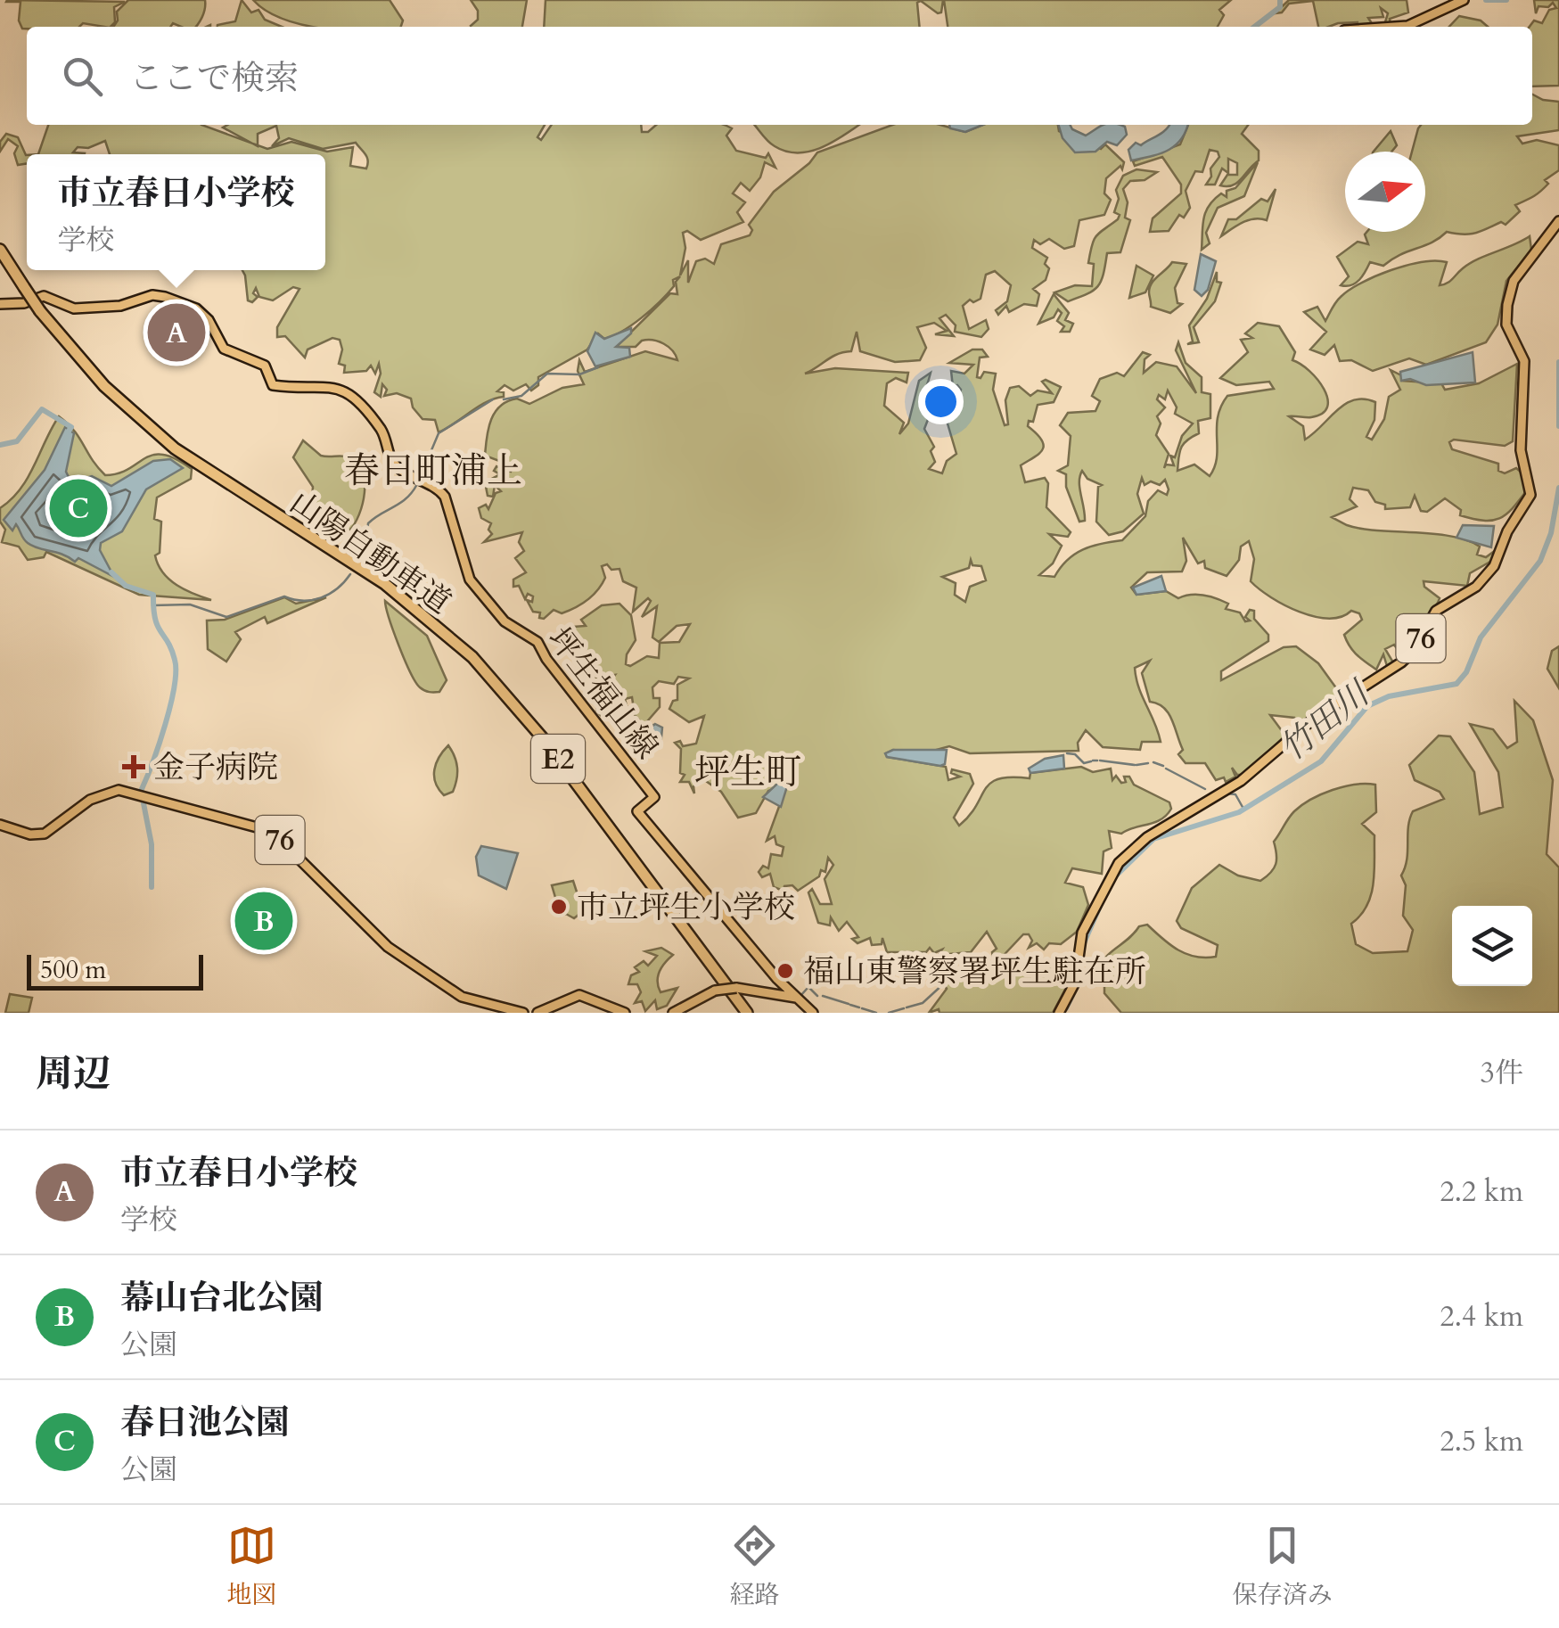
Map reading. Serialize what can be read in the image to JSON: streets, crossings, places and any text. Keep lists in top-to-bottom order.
{
  "streets": {
    "highway": ["山陽自動車道", "E2"],
    "main road": ["76", "坪生福山線"]
  },
  "districts": ["春日町浦上", "坪生町"],
  "water": ["竹田川"],
  "places": {
    "health": ["金子病院"],
    "other": ["市立坪生小学校", "福山東警察署坪生駐在所"]
  },
  "scale_bar": "500 m",
  "north": "right",
  "page": {
    "search": "ここで検索",
    "popup": ["市立春日小学校", "学校"],
    "pins": ["A", "C", "B"],
    "scale": "500 m",
    "heading": ["周辺", "3件"],
    "list": [
      {
        "mark": "A",
        "name": "市立春日小学校",
        "note": "学校",
        "value": "2.2 km"
      },
      {
        "mark": "B",
        "name": "幕山台北公園",
        "note": "公園",
        "value": "2.4 km"
      },
      {
        "mark": "C",
        "name": "春日池公園",
        "note": "公園",
        "value": "2.5 km"
      }
    ],
    "nav": ["地図", "経路", "保存済み"]
  }
}
